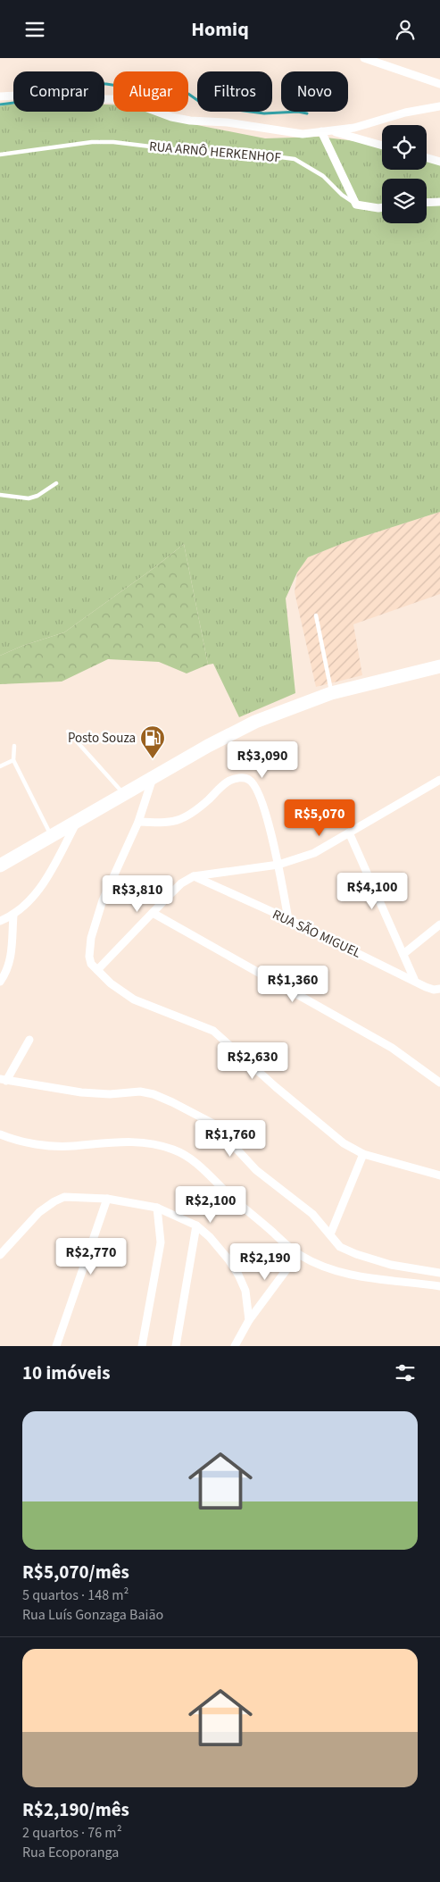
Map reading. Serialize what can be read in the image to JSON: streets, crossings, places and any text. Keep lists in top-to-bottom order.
{
  "streets": {
    "street": ["RUA ARNÔ HERKENHOF", "RUA SÃO MIGUEL"]
  },
  "places": {
    "fuel station": ["Posto Souza"]
  },
  "page": {
    "header": "Homiq",
    "chip": [
      "Comprar",
      "Alugar",
      "Filtros",
      "Novo"
    ],
    "price": [
      "R$3,090",
      "R$5,070",
      "R$4,100",
      "R$3,810",
      "R$1,360",
      "R$2,630",
      "R$1,760",
      "R$2,100",
      "R$2,770",
      "R$2,190"
    ],
    "heading": "10 imóveis",
    "list": [
      {
        "name": "R$5,070/mês",
        "note": "5 quartos · 148 m² · Rua Luís Gonzaga Baião"
      },
      {
        "name": "R$2,190/mês",
        "note": "2 quartos · 76 m² · Rua Ecoporanga"
      }
    ]
  }
}
